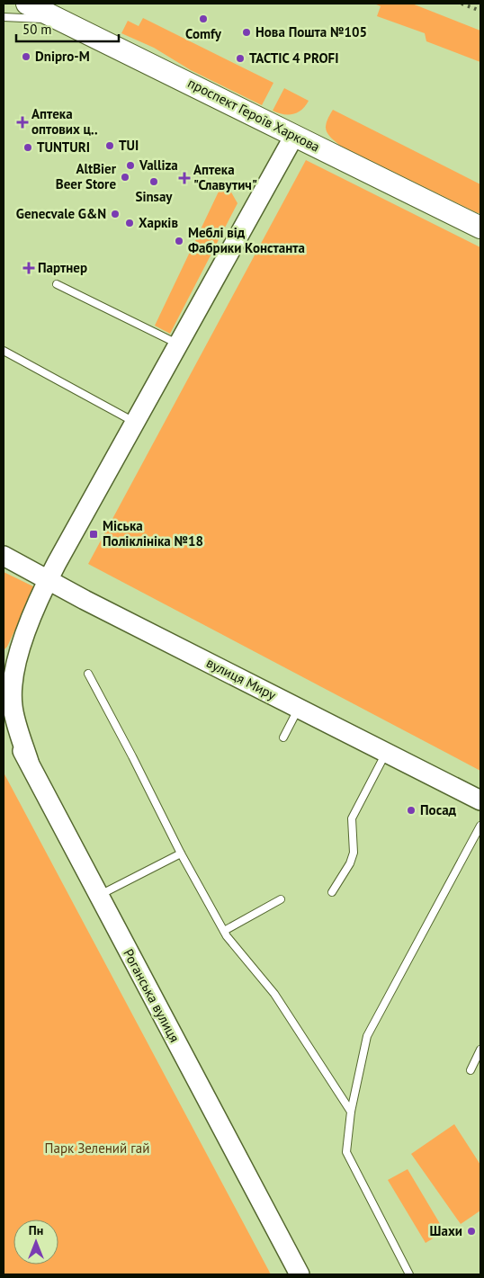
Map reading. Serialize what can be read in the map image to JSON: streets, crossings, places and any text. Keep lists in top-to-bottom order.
{
  "streets": {
    "main road": ["проспект Героїв Харкова", "вулиця Миру", "Роганська вулиця"]
  },
  "parks": ["Парк Зелений гай"],
  "places": {
    "other": [
      "Comfy",
      "Нова Пошта №105",
      "Dnipro-M",
      "TACTIC 4 PROFI",
      "TUI",
      "TUNTURI",
      "Valliza",
      "AltBier Beer Store",
      "Sinsay",
      "Genecvale G&N",
      "Харків",
      "Меблі від Фабрики Константа",
      "Посад",
      "Шахи"
    ],
    "health": ["Аптека оптових ц‥", "Аптека \"Славутич\"", "Партнер"],
    "transit": ["Міська Поліклініка №18"]
  },
  "scale_bar": "50 m",
  "north": "top"
}
